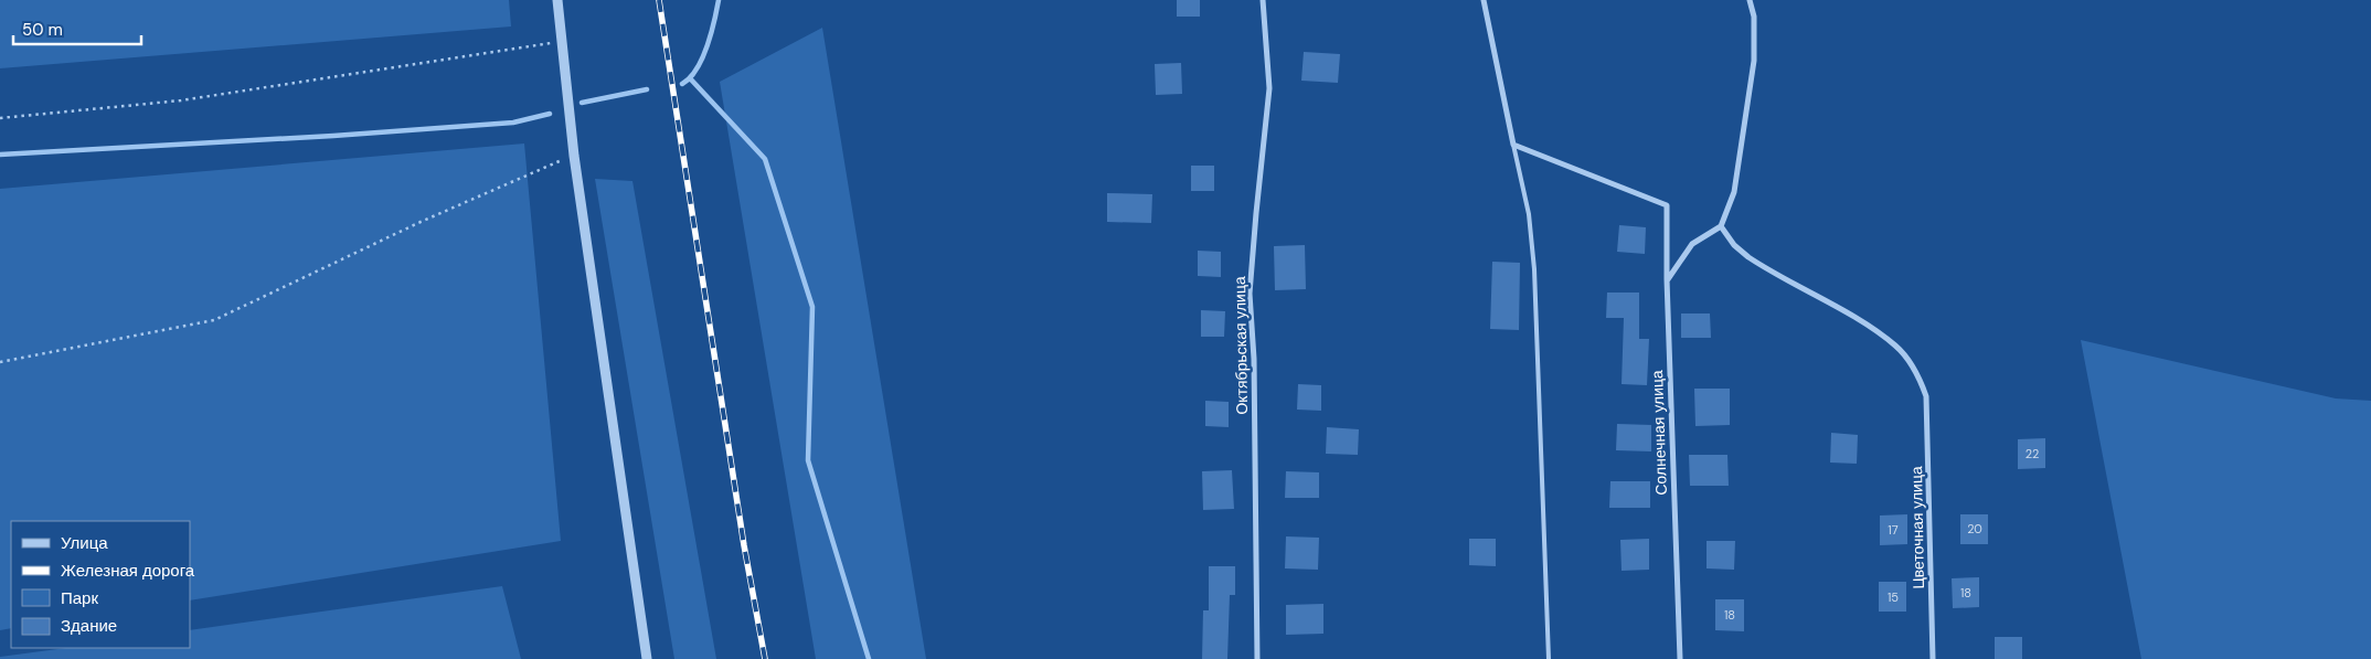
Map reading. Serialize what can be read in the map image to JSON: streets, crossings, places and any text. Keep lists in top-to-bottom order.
{
  "streets": {
    "street": ["Октябрьская улица", "Солнечная улица", "Цветочная улица"]
  },
  "house_numbers": [
    "22",
    "20",
    "17",
    "18",
    "15",
    "18"
  ],
  "legend": [
    "Улица",
    "Железная дорога",
    "Парк",
    "Здание"
  ],
  "scale_bar": "50 m"
}
